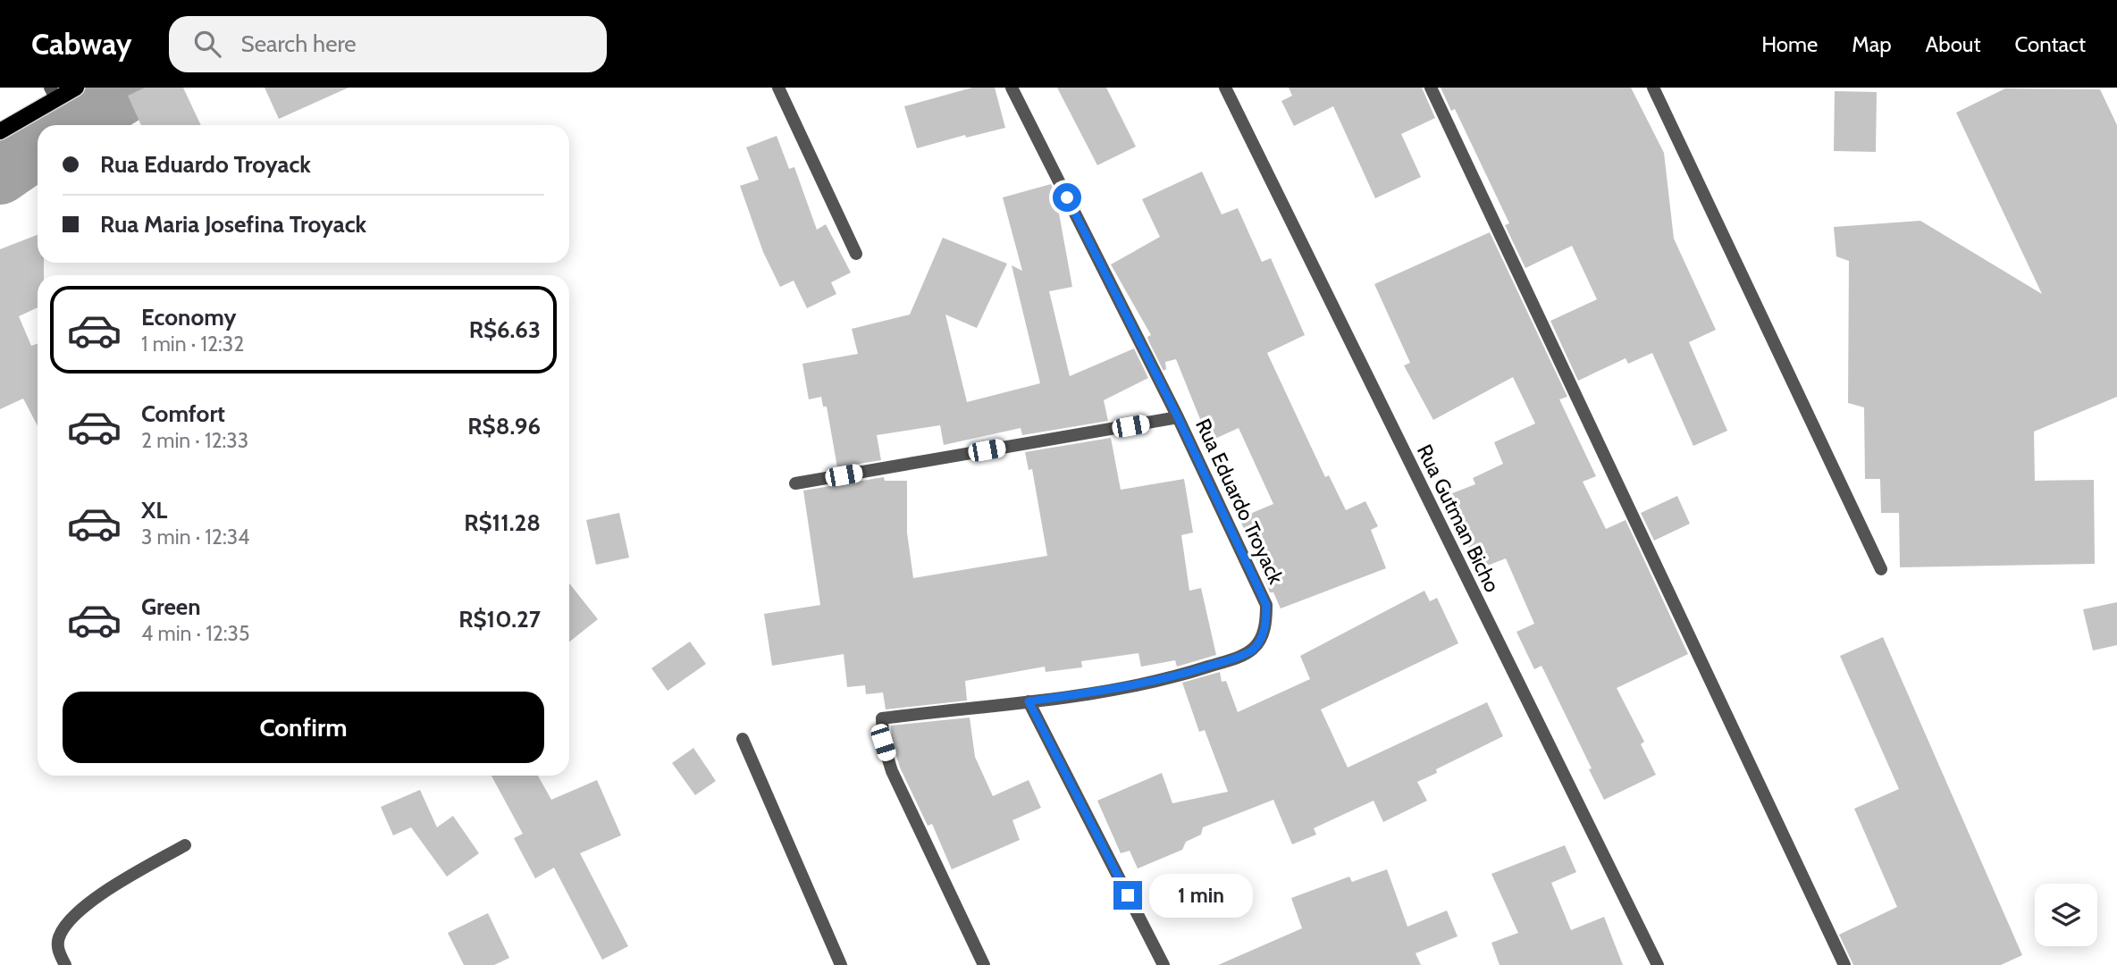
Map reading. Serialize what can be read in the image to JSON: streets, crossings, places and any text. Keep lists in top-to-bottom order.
{
  "streets": {
    "street": ["Rua Eduardo Troyack", "Rua Gutman Bicho"]
  },
  "page": {
    "header": "Cabway",
    "search": "Search here",
    "nav": [
      "Home",
      "Map",
      "About",
      "Contact"
    ],
    "banner": ["Rua Eduardo Troyack", "Rua Maria Josefina Troyack"],
    "list": [
      {
        "name": "Economy",
        "note": "1 min · 12:32",
        "value": "R$6.63"
      },
      {
        "name": "Comfort",
        "note": "2 min · 12:33",
        "value": "R$8.96"
      },
      {
        "name": "XL",
        "note": "3 min · 12:34",
        "value": "R$11.28"
      },
      {
        "name": "Green",
        "note": "4 min · 12:35",
        "value": "R$10.27"
      }
    ],
    "buttons": "Confirm",
    "bubble": "1 min"
  }
}
